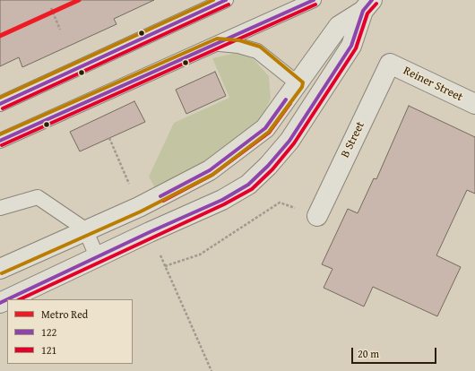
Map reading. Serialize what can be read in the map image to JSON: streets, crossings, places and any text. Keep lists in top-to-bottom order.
{
  "streets": {
    "street": ["Reiner Street", "B Street"]
  },
  "crossings": [
    ["Reiner Street", "B Street"]
  ],
  "lines": ["metro line Red", "transit line 122", "transit line 121"],
  "legend": ["Metro Red", "122", "121"],
  "scale_bar": "20 m"
}
